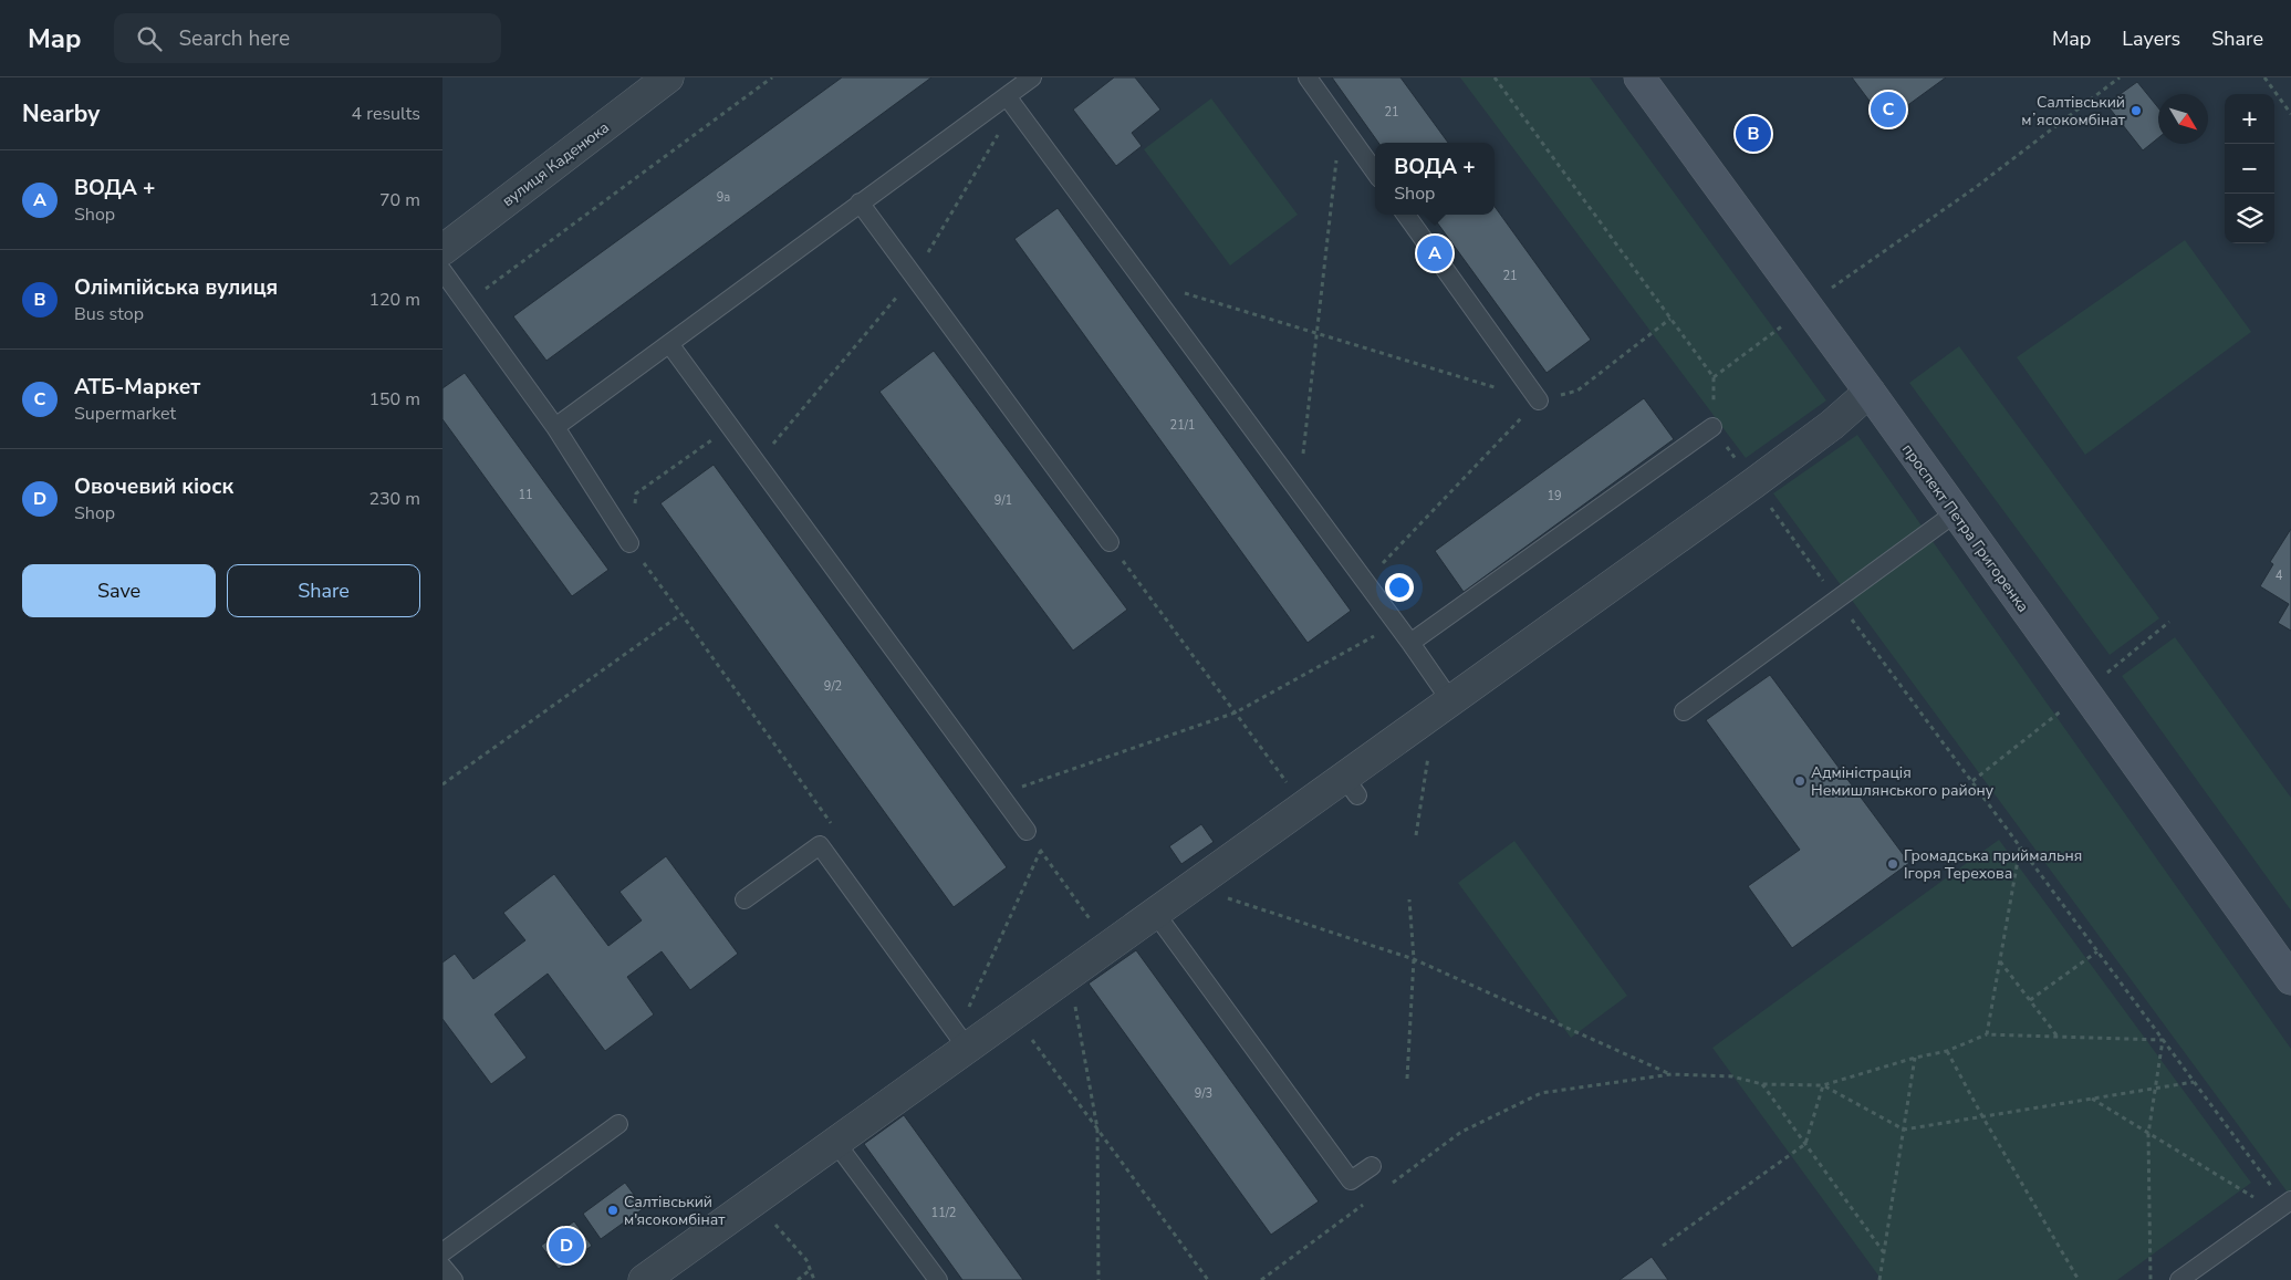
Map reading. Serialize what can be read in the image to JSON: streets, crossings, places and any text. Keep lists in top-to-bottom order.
{
  "streets": {
    "main road": ["проспект Петра Григоренка"],
    "street": ["вулиця Каденюка"]
  },
  "places": [
    "Салтівський мʼясокомбінат",
    "Адміністрація Немишлянського району",
    "Громадська приймальня Ігоря Терехова",
    "Салтівський м'ясокомбінат"
  ],
  "house_numbers": [
    "21",
    "9а",
    "21",
    "21/1",
    "11",
    "19",
    "9/1",
    "4",
    "9/2",
    "9/3",
    "11/2"
  ],
  "north": "bottom right",
  "page": {
    "header": "Map",
    "search": "Search here",
    "nav": ["Map", "Layers", "Share"],
    "heading": ["Nearby", "4 results"],
    "pins": [
      "C",
      "B",
      "A",
      "D"
    ],
    "map_buttons": ["+", "−"],
    "popup": ["ВОДА +", "Shop"],
    "list": [
      {
        "mark": "A",
        "name": "ВОДА +",
        "note": "Shop",
        "value": "70 m"
      },
      {
        "mark": "B",
        "name": "Олімпійська вулиця",
        "note": "Bus stop",
        "value": "120 m"
      },
      {
        "mark": "C",
        "name": "АТБ-Маркет",
        "note": "Supermarket",
        "value": "150 m"
      },
      {
        "mark": "D",
        "name": "Овочевий кіоск",
        "note": "Shop",
        "value": "230 m"
      }
    ],
    "buttons": ["Save", "Share"]
  }
}
